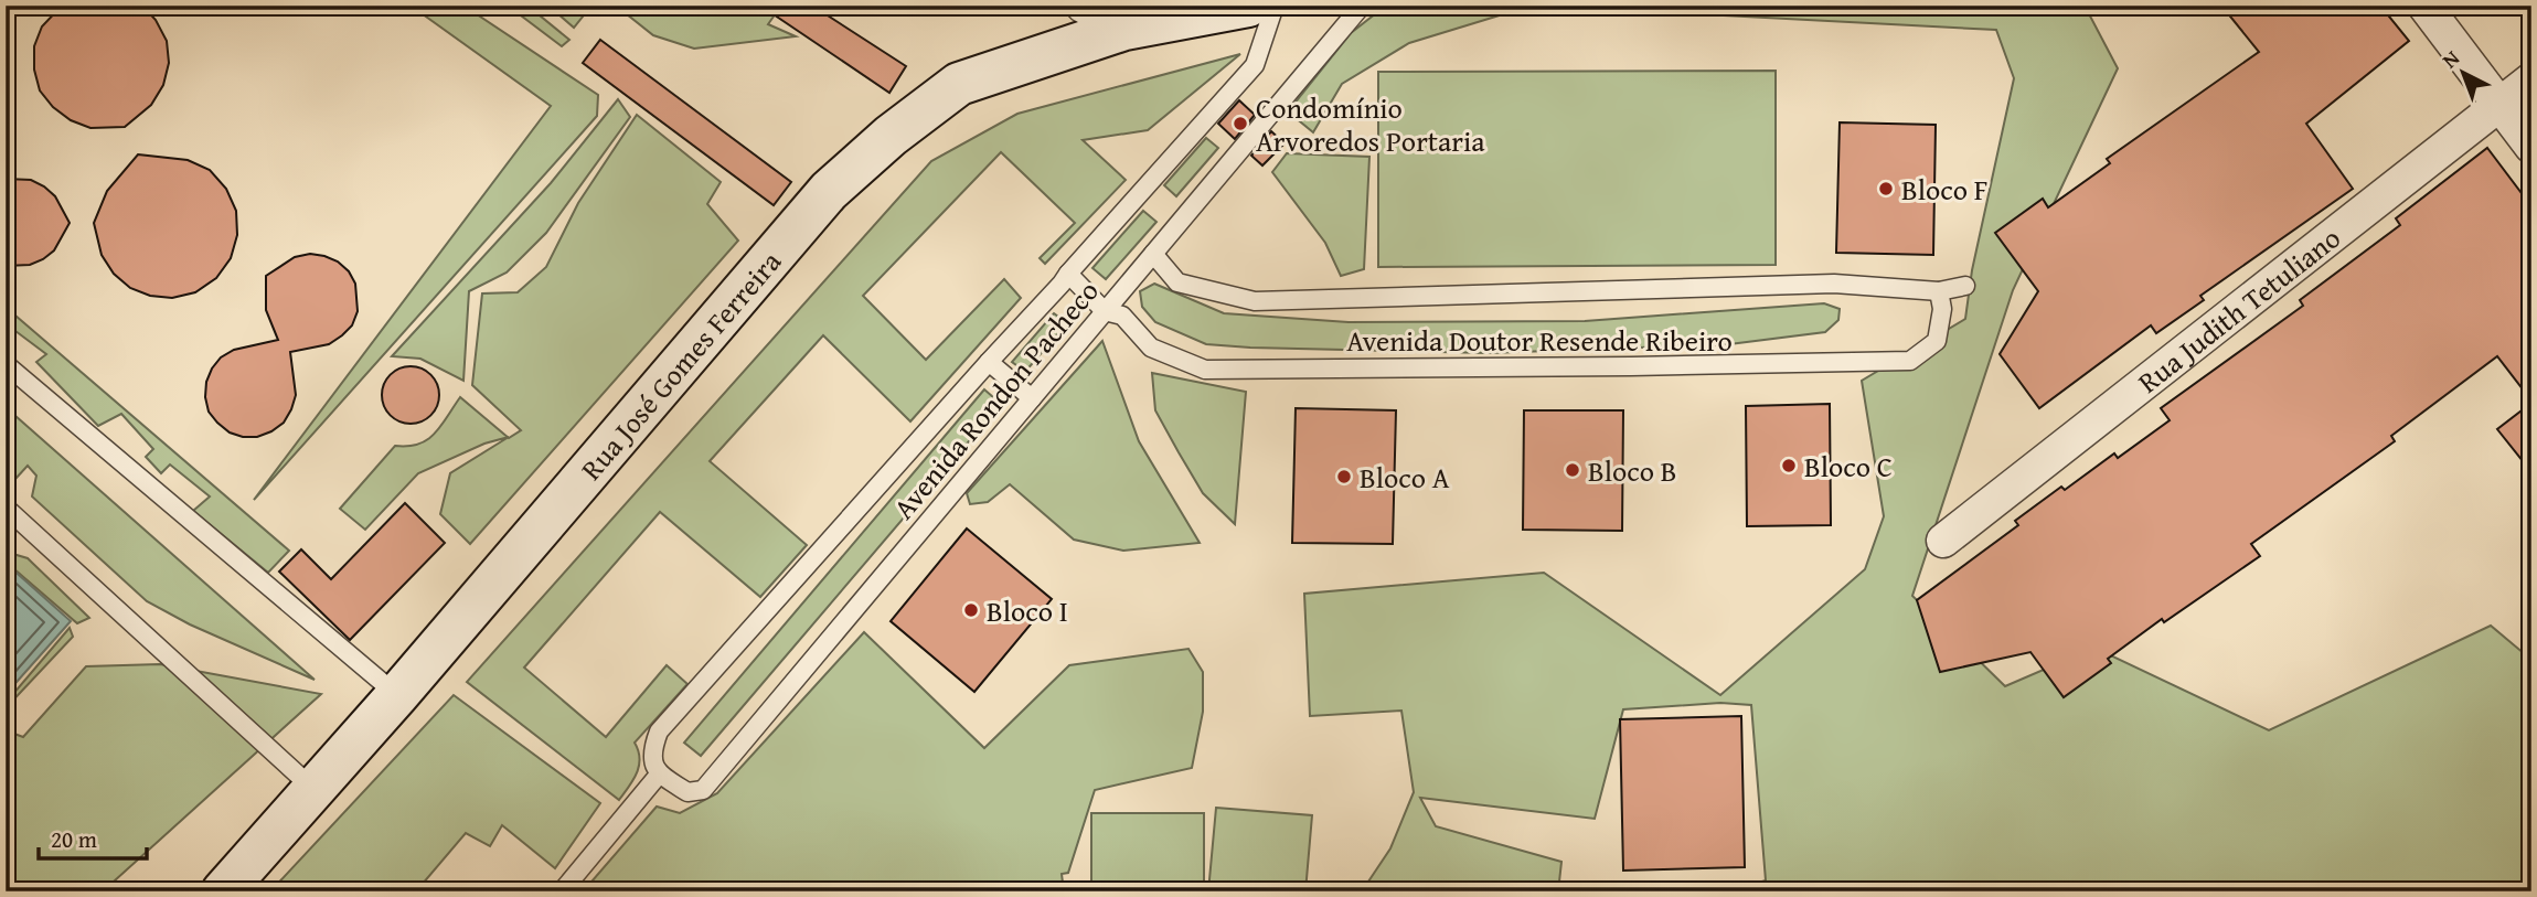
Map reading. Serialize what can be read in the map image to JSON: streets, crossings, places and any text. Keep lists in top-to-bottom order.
{
  "streets": {
    "street": ["Rua Judith Tetuliano", "Rua José Gomes Ferreira"],
    "lane": ["Avenida Doutor Resende Ribeiro", "Avenida Rondon Pacheco"]
  },
  "crossings": [
    ["Avenida Doutor Resende Ribeiro", "Avenida Rondon Pacheco"]
  ],
  "places": [
    "Condomínio Arvoredos Portaria",
    "Bloco F",
    "Bloco C",
    "Bloco B",
    "Bloco A",
    "Bloco I"
  ],
  "scale_bar": "20 m",
  "north": "top left"
}
